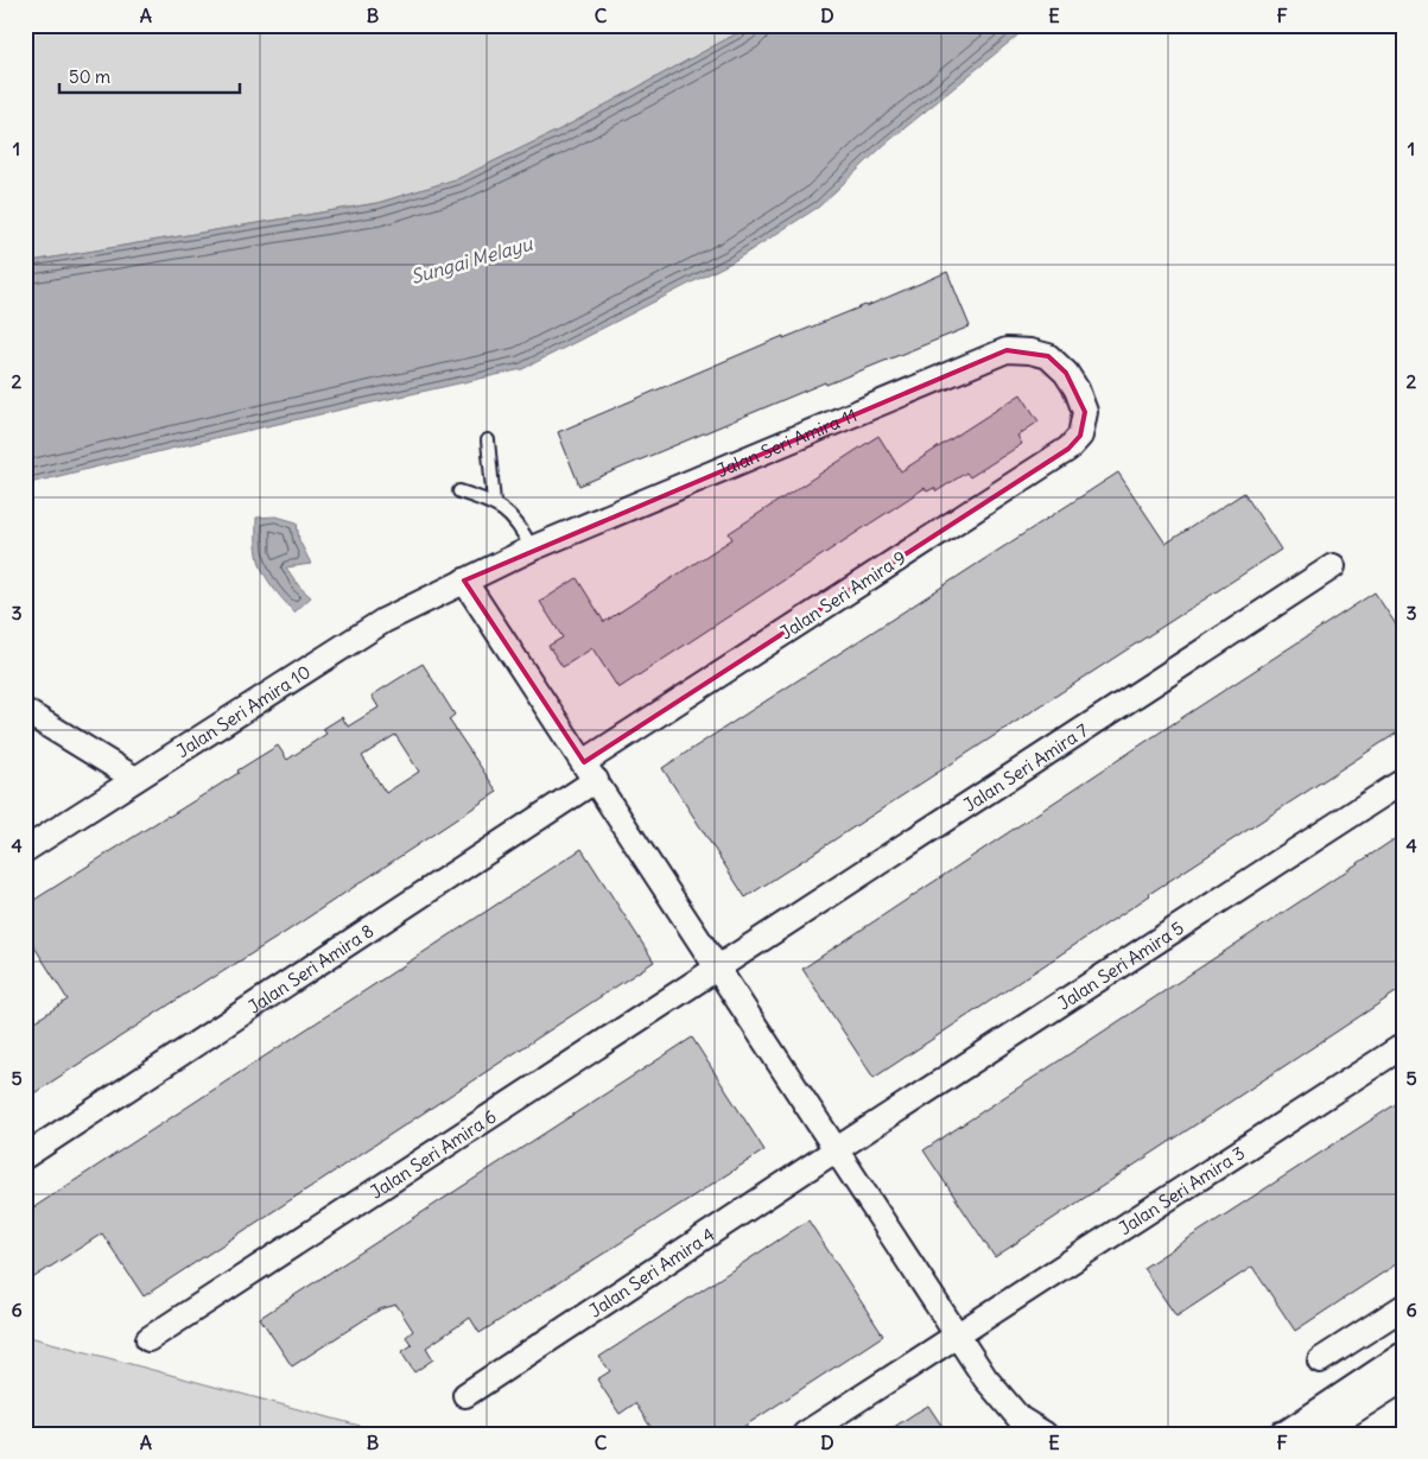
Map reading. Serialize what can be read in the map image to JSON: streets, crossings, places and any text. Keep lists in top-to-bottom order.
{
  "streets": {
    "street": [
      "Jalan Seri Amira 11",
      "Jalan Seri Amira 9",
      "Jalan Seri Amira 10",
      "Jalan Seri Amira 7",
      "Jalan Seri Amira 5",
      "Jalan Seri Amira 8",
      "Jalan Seri Amira 6",
      "Jalan Seri Amira 3",
      "Jalan Seri Amira 4"
    ]
  },
  "crossings": [
    ["Jalan Seri Amira 11", "Jalan Seri Amira 9"],
    ["Jalan Seri Amira 11", "Jalan Seri Amira 10"],
    ["Jalan Seri Amira 9", "Jalan Seri Amira 8"],
    ["Jalan Seri Amira 7", "Jalan Seri Amira 6"],
    ["Jalan Seri Amira 5", "Jalan Seri Amira 4"]
  ],
  "water": ["Sungai Melayu"],
  "scale_bar": "50 m",
  "grid": {
    "columns": [
      "A",
      "B",
      "C",
      "D",
      "E",
      "F"
    ],
    "rows": [
      "1",
      "2",
      "3",
      "4",
      "5",
      "6"
    ]
  }
}
